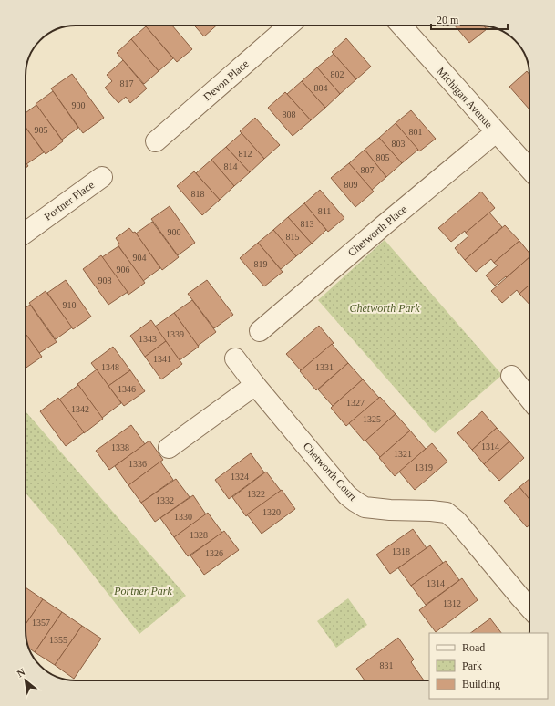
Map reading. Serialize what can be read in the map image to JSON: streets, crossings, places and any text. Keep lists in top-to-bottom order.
{
  "streets": {
    "street": [
      "Devon Place",
      "Michigan Avenue",
      "Portner Place",
      "Chetworth Place",
      "Chetworth Court"
    ]
  },
  "crossings": [
    ["Michigan Avenue", "Chetworth Place"]
  ],
  "parks": ["Chetworth Park", "Portner Park"],
  "house_numbers": [
    "802",
    "817",
    "804",
    "900",
    "808",
    "905",
    "801",
    "803",
    "812",
    "805",
    "814",
    "807",
    "809",
    "818",
    "811",
    "813",
    "900",
    "815",
    "904",
    "819",
    "906",
    "908",
    "910",
    "1339",
    "1343",
    "1341",
    "1348",
    "1331",
    "1346",
    "1327",
    "1342",
    "1325",
    "1314",
    "1338",
    "1321",
    "1336",
    "1319",
    "1324",
    "1322",
    "1332",
    "1320",
    "1330",
    "1328",
    "1318",
    "1326",
    "1314",
    "1312",
    "1357",
    "1355",
    "831"
  ],
  "legend": ["Road", "Park", "Building"],
  "scale_bar": "20 m",
  "north": "top left"
}
